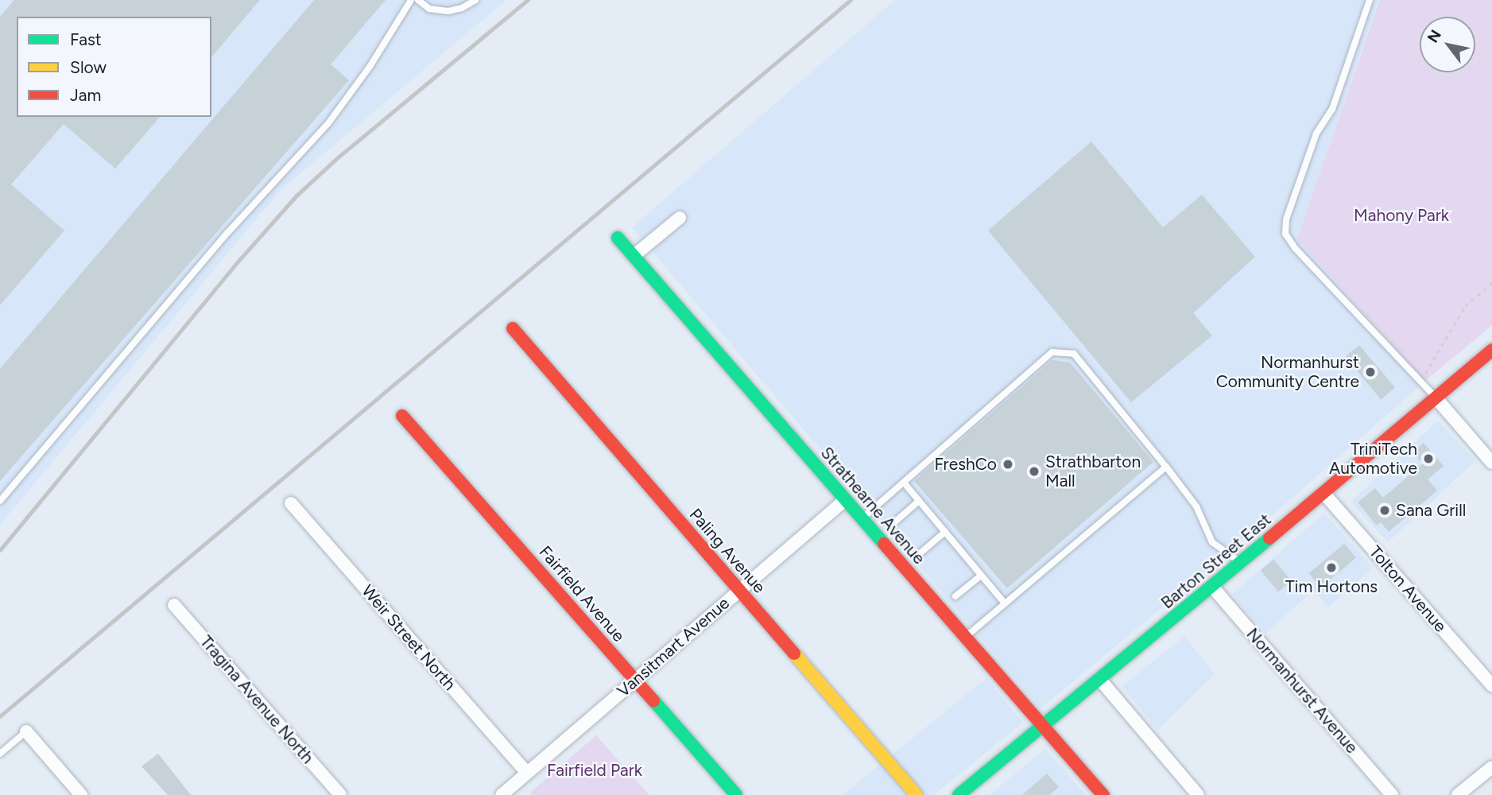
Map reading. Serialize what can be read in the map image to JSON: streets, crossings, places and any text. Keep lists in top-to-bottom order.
{
  "streets": {
    "street": [
      "Strathearne Avenue",
      "Paling Avenue",
      "Barton Street East",
      "Tolton Avenue",
      "Fairfield Avenue",
      "Weir Street North",
      "Vansitmart Avenue",
      "Normanhurst Avenue",
      "Tragina Avenue North"
    ]
  },
  "crossings": [
    ["Strathearne Avenue", "Barton Street East"],
    ["Strathearne Avenue", "Vansitmart Avenue"],
    ["Paling Avenue", "Vansitmart Avenue"],
    ["Barton Street East", "Tolton Avenue"],
    ["Barton Street East", "Normanhurst Avenue"],
    ["Fairfield Avenue", "Vansitmart Avenue"],
    ["Weir Street North", "Vansitmart Avenue"]
  ],
  "parks": ["Mahony Park", "Fairfield Park"],
  "places": [
    "Normanhurst Community Centre",
    "TriniTech Automotive",
    "FreshCo",
    "Strathbarton Mall",
    "Sana Grill",
    "Tim Hortons"
  ],
  "legend": ["Fast", "Slow", "Jam"],
  "north": "top left"
}
